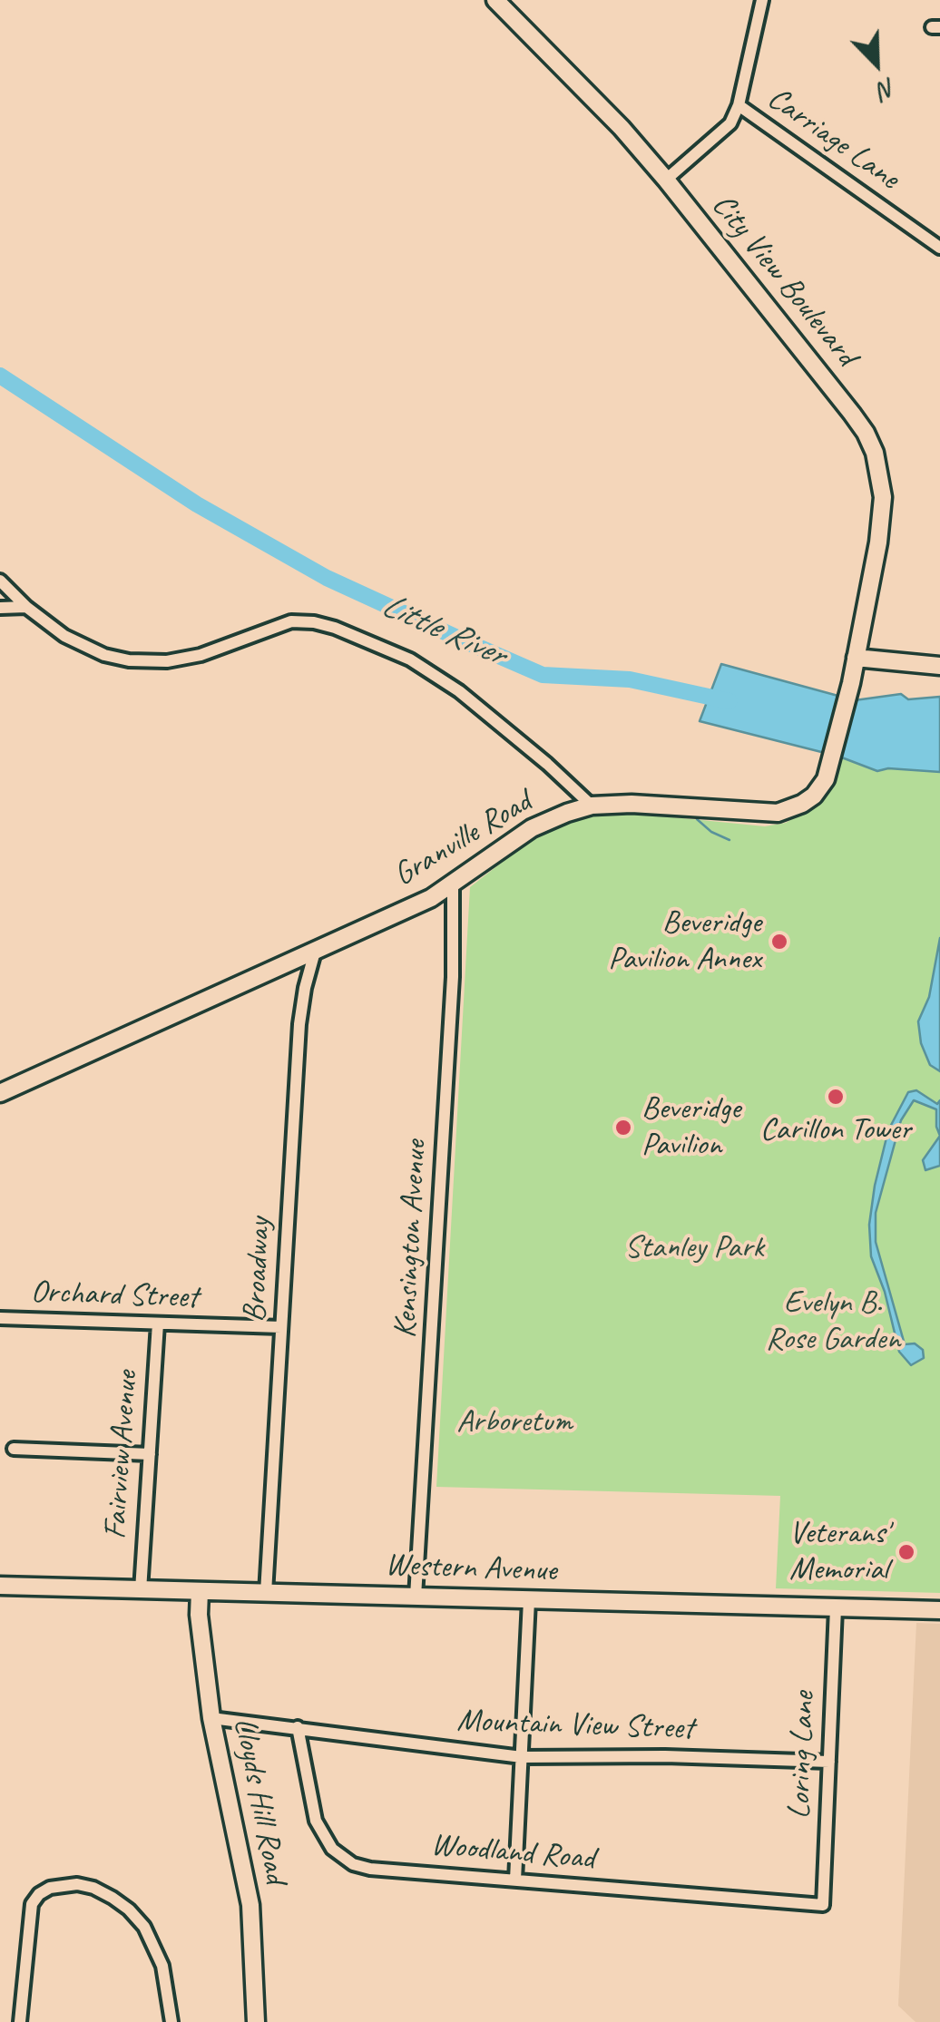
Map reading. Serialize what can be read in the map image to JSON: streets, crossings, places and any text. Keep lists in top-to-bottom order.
{
  "streets": {
    "street": [
      "Carriage Lane",
      "City View Boulevard",
      "Granville Road",
      "Kensington Avenue",
      "Broadway",
      "Orchard Street",
      "Fairview Avenue",
      "Western Avenue",
      "Mountain View Street",
      "Loring Lane",
      "Lloyds Hill Road",
      "Woodland Road"
    ]
  },
  "crossings": [
    ["City View Boulevard", "Granville Road"],
    ["Granville Road", "Kensington Avenue"],
    ["Granville Road", "Broadway"],
    ["Kensington Avenue", "Western Avenue"],
    ["Broadway", "Orchard Street"],
    ["Broadway", "Western Avenue"],
    ["Orchard Street", "Fairview Avenue"],
    ["Fairview Avenue", "Western Avenue"],
    ["Western Avenue", "Loring Lane"],
    ["Western Avenue", "Lloyds Hill Road"],
    ["Mountain View Street", "Loring Lane"],
    ["Mountain View Street", "Lloyds Hill Road"],
    ["Mountain View Street", "Woodland Road"],
    ["Loring Lane", "Woodland Road"]
  ],
  "water": ["Little River"],
  "parks": ["Stanley Park", "Evelyn B. Rose Garden", "Arboretum"],
  "places": [
    "Beveridge Pavilion Annex",
    "Carillon Tower",
    "Beveridge Pavilion",
    "Veterans' Memorial"
  ],
  "north": "bottom right"
}
